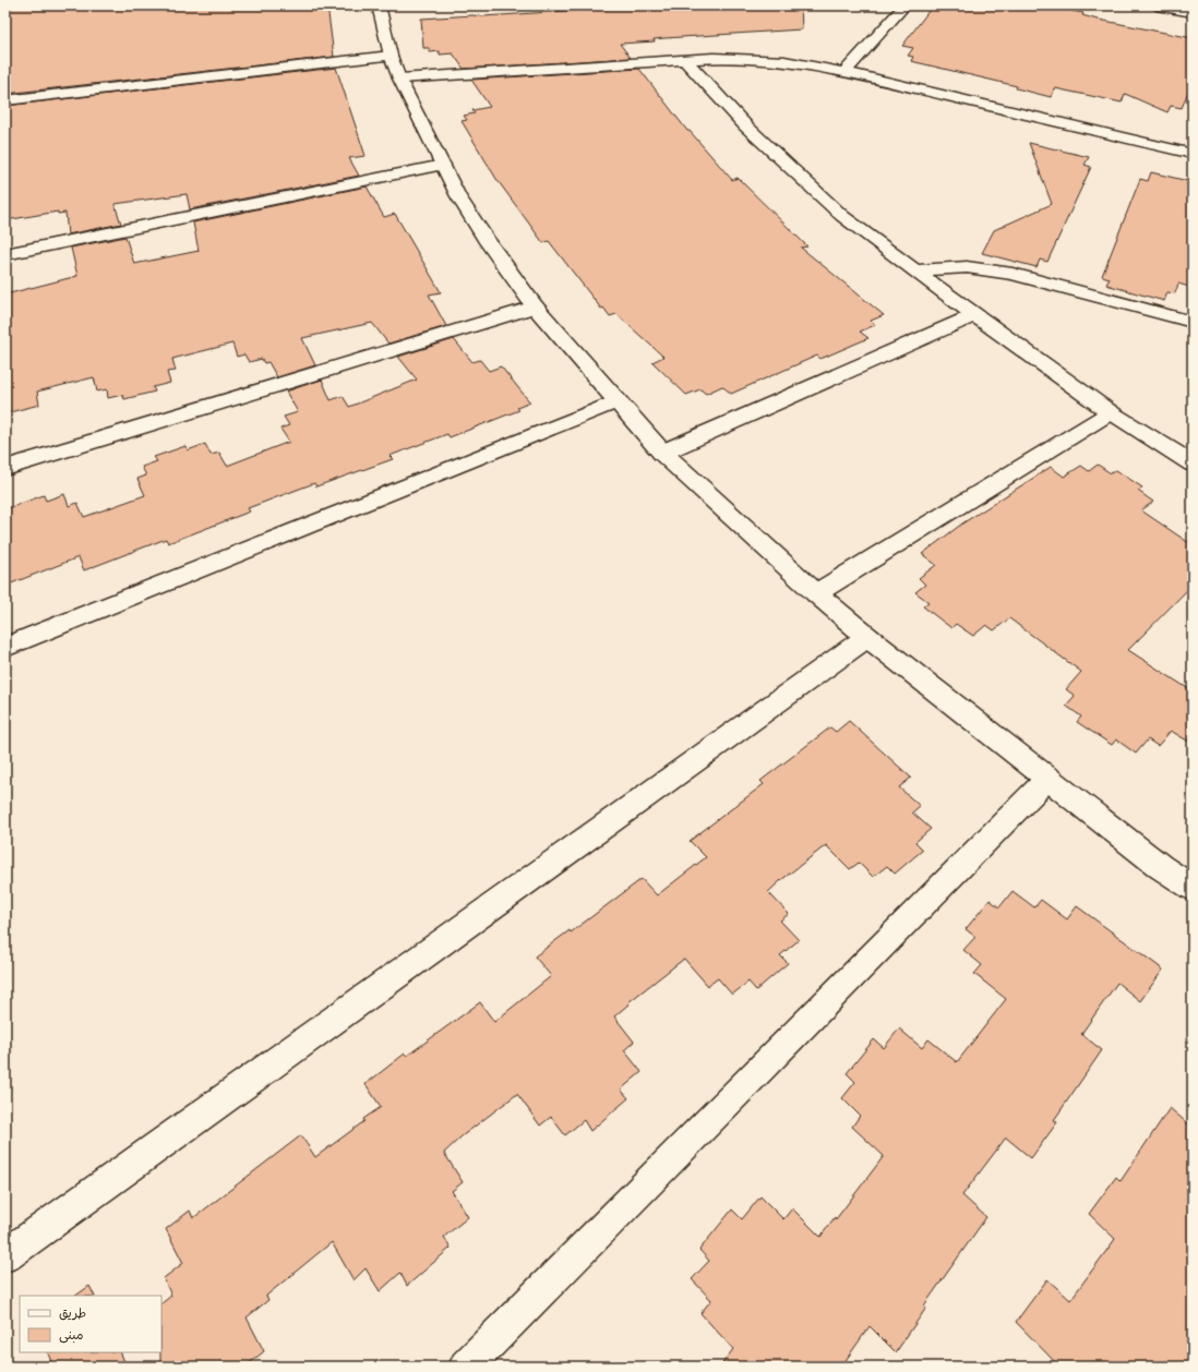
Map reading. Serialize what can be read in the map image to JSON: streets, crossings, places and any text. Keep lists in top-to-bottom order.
{
  "legend": ["طريق", "مبنى"]
}
